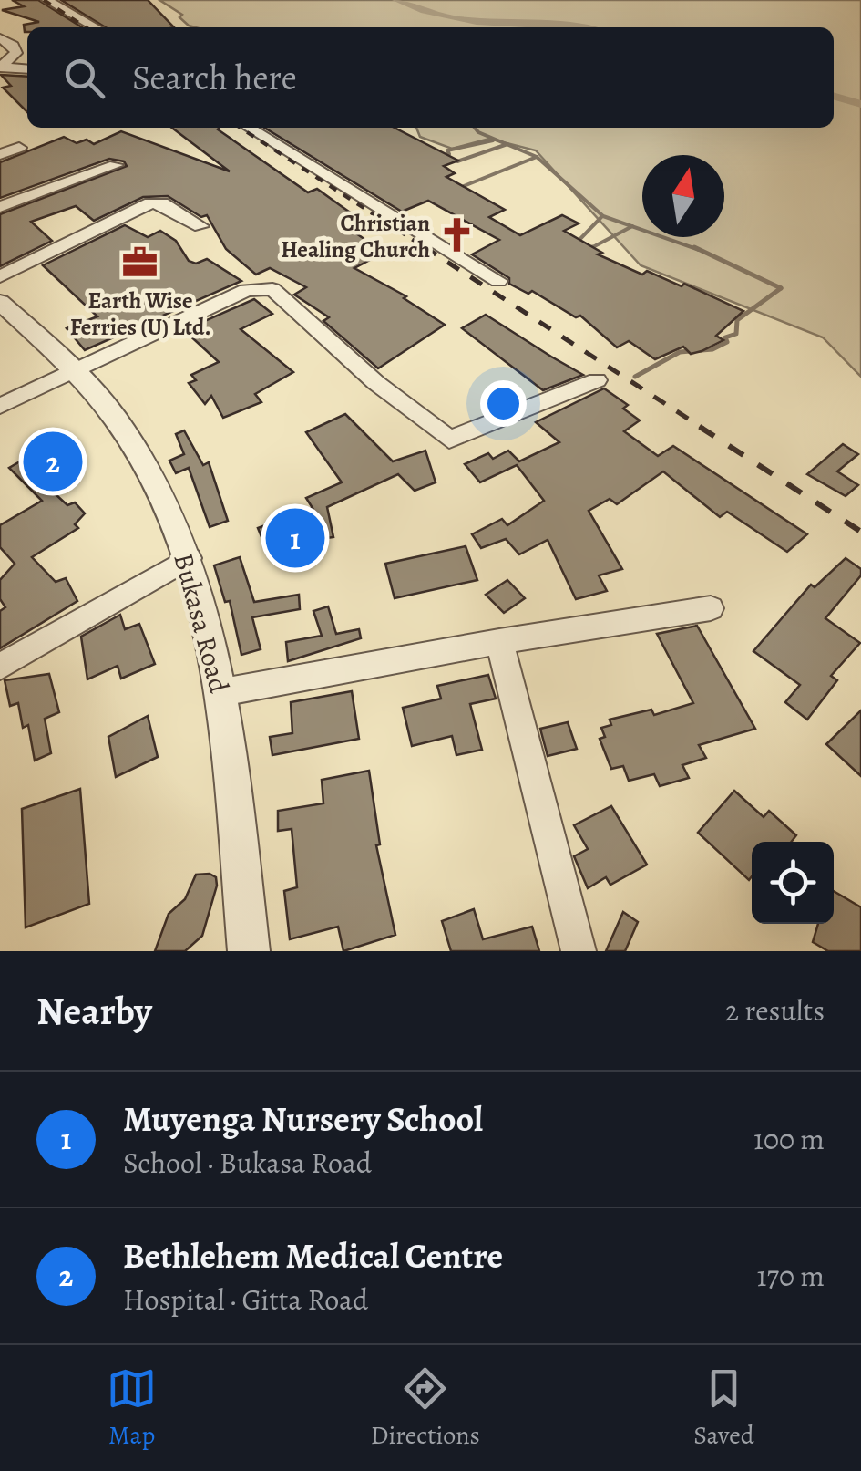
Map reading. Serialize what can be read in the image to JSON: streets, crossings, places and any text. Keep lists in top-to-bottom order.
{
  "streets": {
    "street": ["Bukasa Road"]
  },
  "places": {
    "church": ["Christian Healing Church"],
    "office": ["Earth Wise Ferries (U) Ltd."]
  },
  "north": "top",
  "page": {
    "search": "Search here",
    "pins": ["2", "1"],
    "heading": ["Nearby", "2 results"],
    "list": [
      {
        "mark": "1",
        "name": "Muyenga Nursery School",
        "note": "School · Bukasa Road",
        "value": "100 m"
      },
      {
        "mark": "2",
        "name": "Bethlehem Medical Centre",
        "note": "Hospital · Gitta Road",
        "value": "170 m"
      }
    ],
    "nav": ["Map", "Directions", "Saved"]
  }
}
